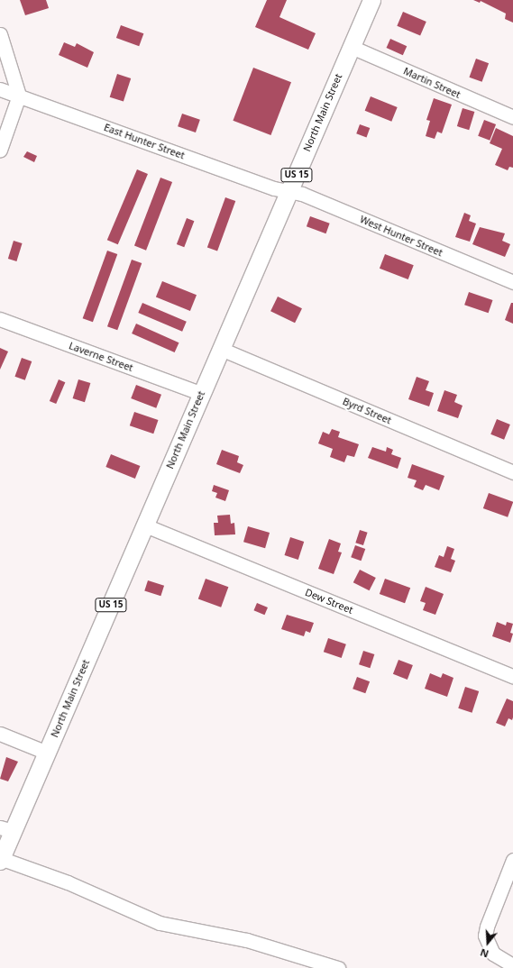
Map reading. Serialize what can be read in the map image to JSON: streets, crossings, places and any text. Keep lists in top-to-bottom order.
{
  "streets": {
    "main road": ["North Main Street", "US 15"],
    "street": [
      "Martin Street",
      "East Hunter Street",
      "West Hunter Street",
      "Laverne Street",
      "Byrd Street",
      "Dew Street"
    ]
  },
  "crossings": [
    ["Martin Street", "North Main Street"],
    ["North Main Street", "East Hunter Street"],
    ["North Main Street", "West Hunter Street"],
    ["North Main Street", "Laverne Street"],
    ["North Main Street", "Byrd Street"],
    ["North Main Street", "Dew Street"],
    ["East Hunter Street", "West Hunter Street"]
  ],
  "north": "bottom"
}
